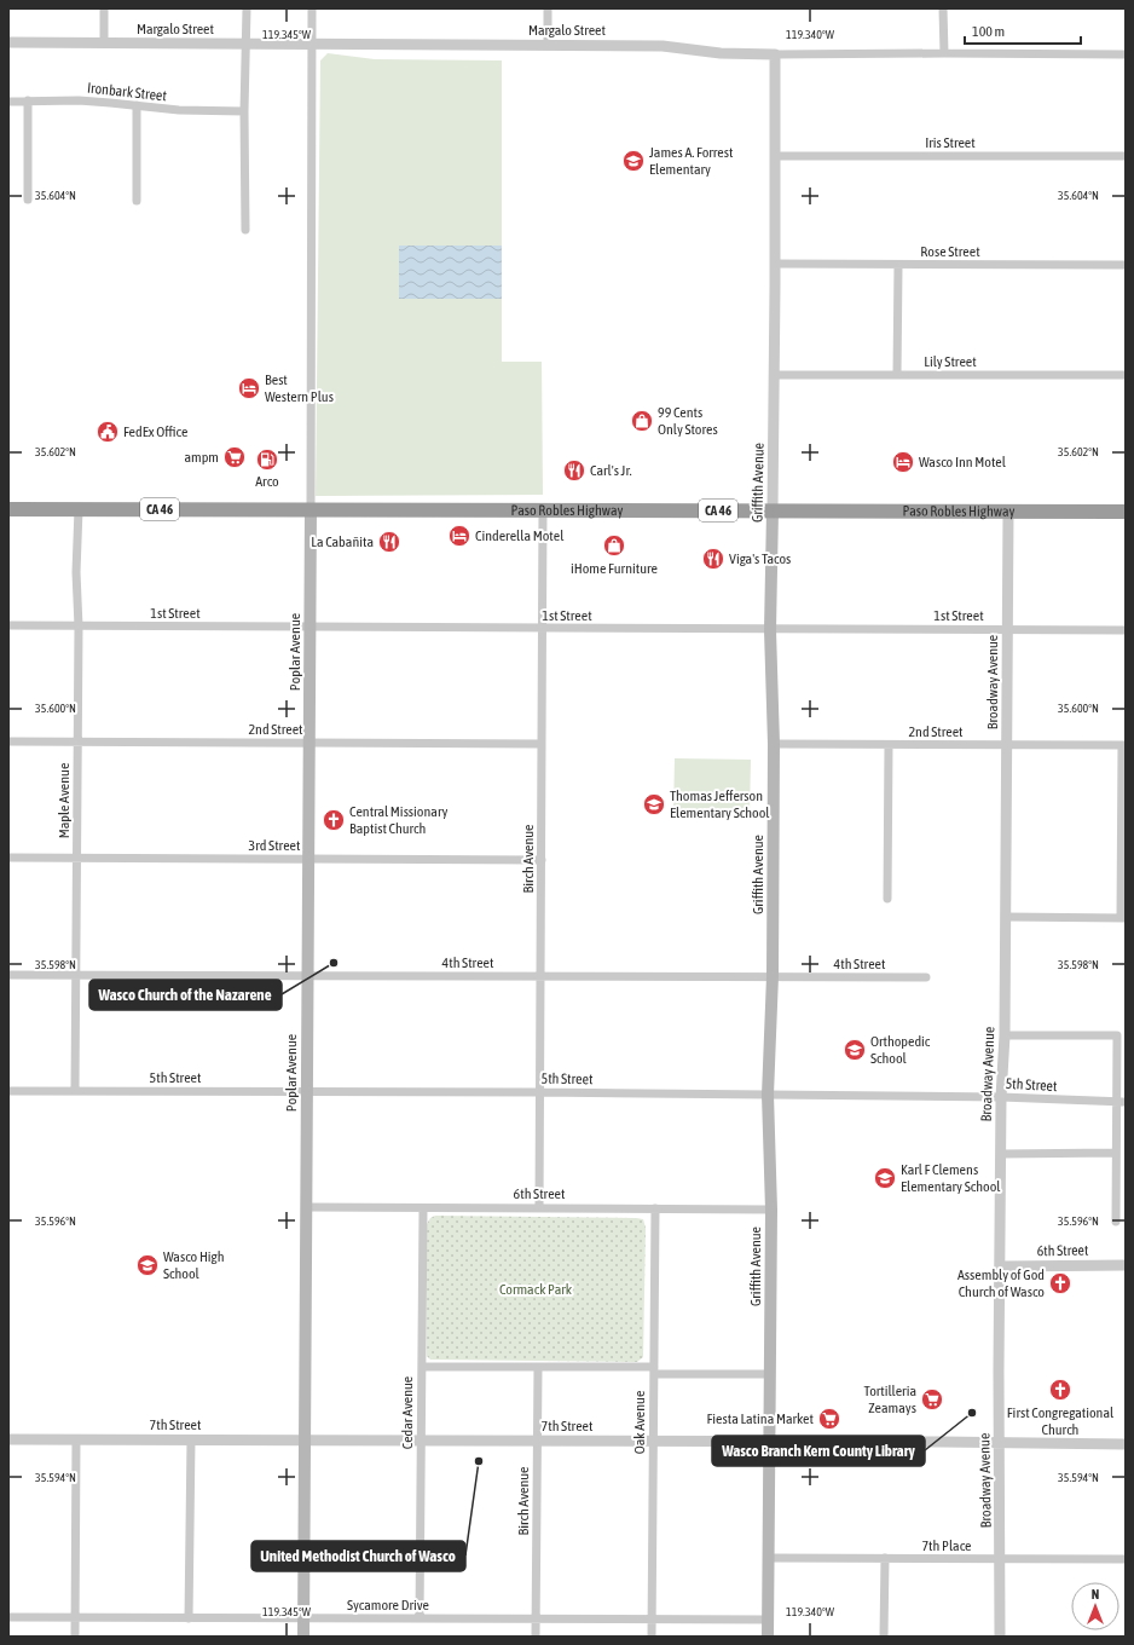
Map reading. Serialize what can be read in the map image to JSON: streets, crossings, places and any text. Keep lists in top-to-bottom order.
{
  "streets": {
    "highway": ["CA 46", "Paso Robles Highway"],
    "main road": ["Griffith Avenue", "Poplar Avenue"],
    "street": [
      "Margalo Street",
      "Ironbark Street",
      "Iris Street",
      "Rose Street",
      "Lily Street",
      "1st Street",
      "Broadway Avenue",
      "2nd Street",
      "Maple Avenue",
      "3rd Street",
      "Birch Avenue",
      "4th Street",
      "5th Street",
      "6th Street",
      "Cedar Avenue",
      "Oak Avenue",
      "7th Street",
      "7th Place",
      "Sycamore Drive"
    ]
  },
  "crossings": [
    ["Margalo Street", "Griffith Avenue"],
    ["Iris Street", "Griffith Avenue"],
    ["Rose Street", "Griffith Avenue"],
    ["Lily Street", "Griffith Avenue"],
    ["Griffith Avenue", "Paso Robles Highway"],
    ["Griffith Avenue", "1st Street"],
    ["Griffith Avenue", "2nd Street"],
    ["Griffith Avenue", "4th Street"],
    ["Griffith Avenue", "5th Street"],
    ["Griffith Avenue", "6th Street"],
    ["Griffith Avenue", "7th Street"],
    ["Griffith Avenue", "7th Place"],
    ["Griffith Avenue", "Sycamore Drive"],
    ["Paso Robles Highway", "Poplar Avenue"],
    ["Paso Robles Highway", "Broadway Avenue"],
    ["Paso Robles Highway", "Maple Avenue"],
    ["Paso Robles Highway", "Birch Avenue"],
    ["1st Street", "Poplar Avenue"],
    ["1st Street", "Broadway Avenue"],
    ["1st Street", "Maple Avenue"],
    ["1st Street", "Birch Avenue"],
    ["Poplar Avenue", "2nd Street"],
    ["Poplar Avenue", "3rd Street"],
    ["Poplar Avenue", "4th Street"],
    ["Poplar Avenue", "5th Street"],
    ["Poplar Avenue", "6th Street"],
    ["Poplar Avenue", "7th Street"],
    ["Poplar Avenue", "Sycamore Drive"],
    ["Broadway Avenue", "2nd Street"],
    ["Broadway Avenue", "5th Street"],
    ["Broadway Avenue", "6th Street"],
    ["Broadway Avenue", "7th Street"],
    ["Broadway Avenue", "7th Place"],
    ["2nd Street", "Maple Avenue"],
    ["2nd Street", "Birch Avenue"],
    ["Maple Avenue", "3rd Street"],
    ["Maple Avenue", "4th Street"],
    ["Maple Avenue", "5th Street"],
    ["3rd Street", "Birch Avenue"],
    ["Birch Avenue", "4th Street"],
    ["Birch Avenue", "5th Street"],
    ["Birch Avenue", "6th Street"],
    ["Birch Avenue", "7th Street"],
    ["Birch Avenue", "Sycamore Drive"],
    ["6th Street", "Cedar Avenue"],
    ["6th Street", "Oak Avenue"],
    ["Cedar Avenue", "7th Street"],
    ["Cedar Avenue", "Sycamore Drive"],
    ["Oak Avenue", "7th Street"],
    ["Oak Avenue", "Sycamore Drive"]
  ],
  "parks": ["Cormack Park"],
  "places": {
    "school or university": [
      "James A. Forrest Elementary",
      "Thomas Jefferson Elementary School",
      "Orthopedic School",
      "Karl F Clemens Elementary School",
      "Wasco High School"
    ],
    "hotel": ["Best Western Plus", "Wasco Inn Motel", "Cinderella Motel"],
    "shop": ["99 Cents Only Stores", "iHome Furniture"],
    "public building": ["FedEx Office"],
    "supermarket": ["ampm", "Tortilleria Zeamays", "Fiesta Latina Market"],
    "fuel station": ["Arco"],
    "restaurant": ["Carl's Jr.", "La Cabañita", "Viga's Tacos"],
    "church": ["Central Missionary Baptist Church", "Assembly of God Church of Wasco", "First Congregational Church"],
    "other": ["Wasco Church of the Nazarene", "Wasco Branch Kern County Library", "United Methodist Church of Wasco"]
  },
  "scale_bar": "100 m",
  "north": "top",
  "coordinates": [
    "119.345°W",
    "119.340°W",
    "35.604°N",
    "35.602°N",
    "35.600°N",
    "35.598°N",
    "35.596°N",
    "35.594°N"
  ]
}
